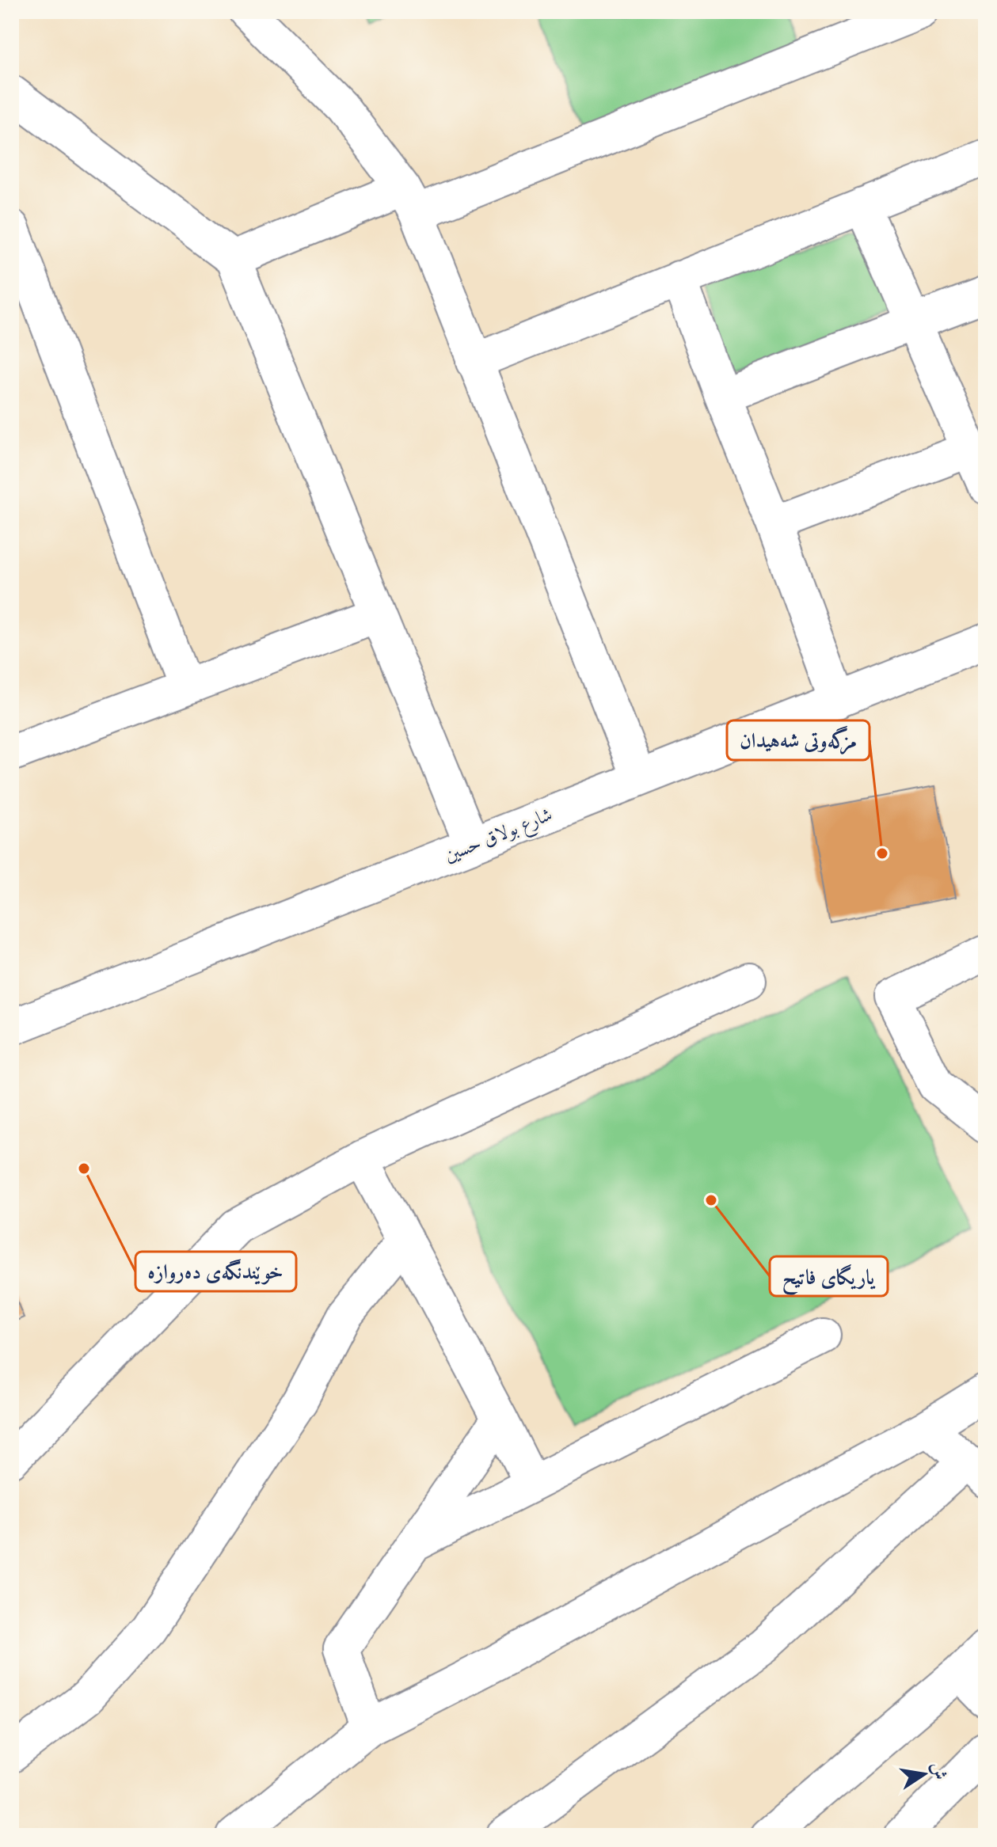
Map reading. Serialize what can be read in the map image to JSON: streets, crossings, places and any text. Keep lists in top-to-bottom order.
{
  "streets": {
    "street": ["شارع بولاق حسين"]
  },
  "places": ["مزگەوتی شەهیدان", "خوێندنگەی دەروازە", "یاریگای فاتیح"],
  "north": "right"
}
